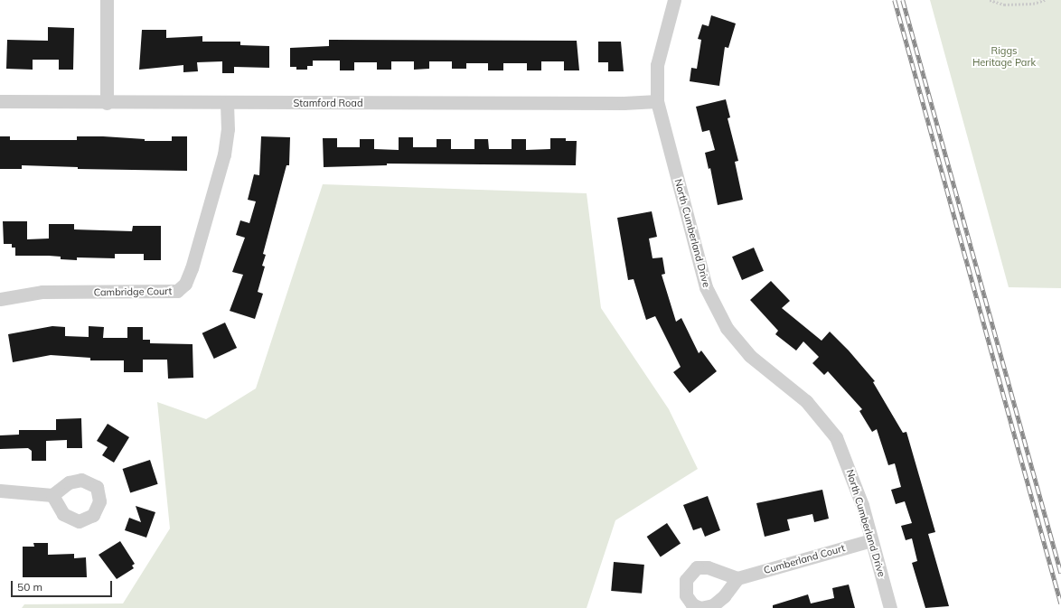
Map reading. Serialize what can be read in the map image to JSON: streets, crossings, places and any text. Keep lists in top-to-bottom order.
{
  "streets": {
    "street": [
      "Stamford Road",
      "North Cumberland Drive",
      "Cambridge Court",
      "Cumberland Court"
    ]
  },
  "crossings": [
    ["Stamford Road", "North Cumberland Drive"],
    ["Stamford Road", "Cambridge Court"],
    ["North Cumberland Drive", "Cumberland Court"]
  ],
  "parks": ["Riggs Heritage Park"],
  "scale_bar": "50 m"
}
